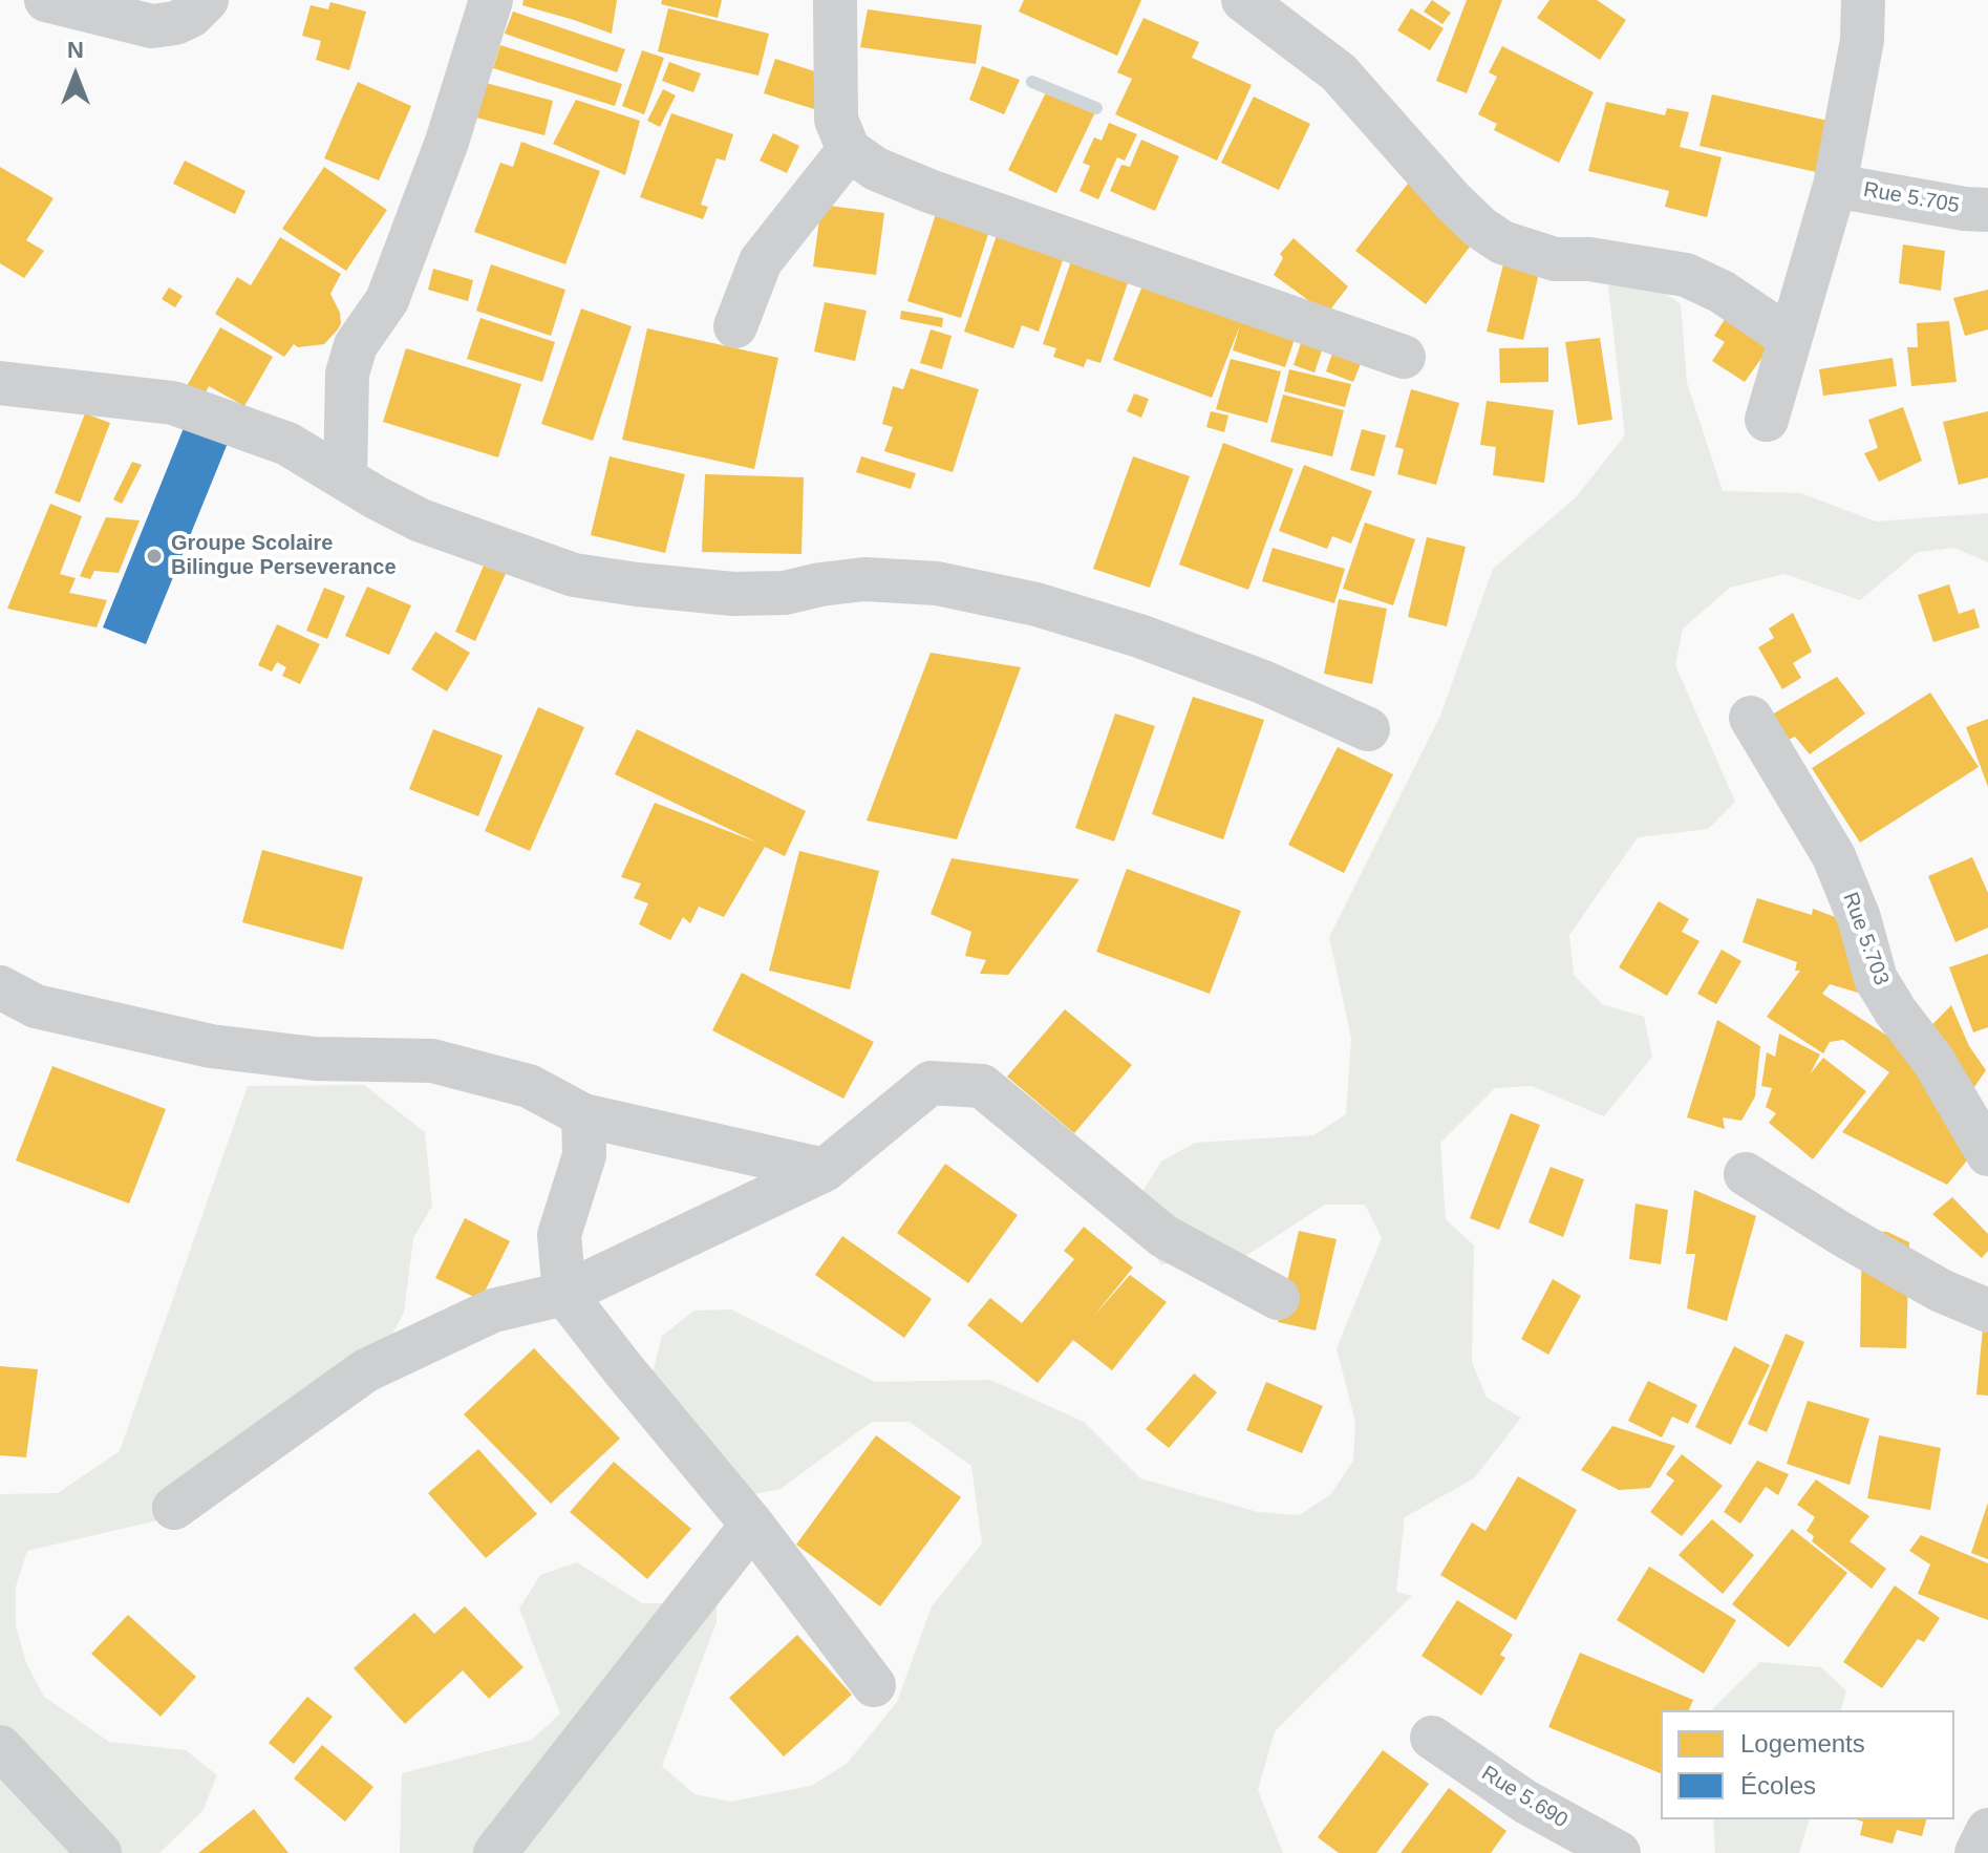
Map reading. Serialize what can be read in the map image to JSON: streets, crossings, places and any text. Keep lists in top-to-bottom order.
{
  "streets": {
    "street": ["Rue 5.705", "Rue 5.703", "Rue 5.690"]
  },
  "places": ["Groupe Scolaire Bilingue Perseverance"],
  "legend": ["Logements", "Écoles"],
  "north": "top"
}
